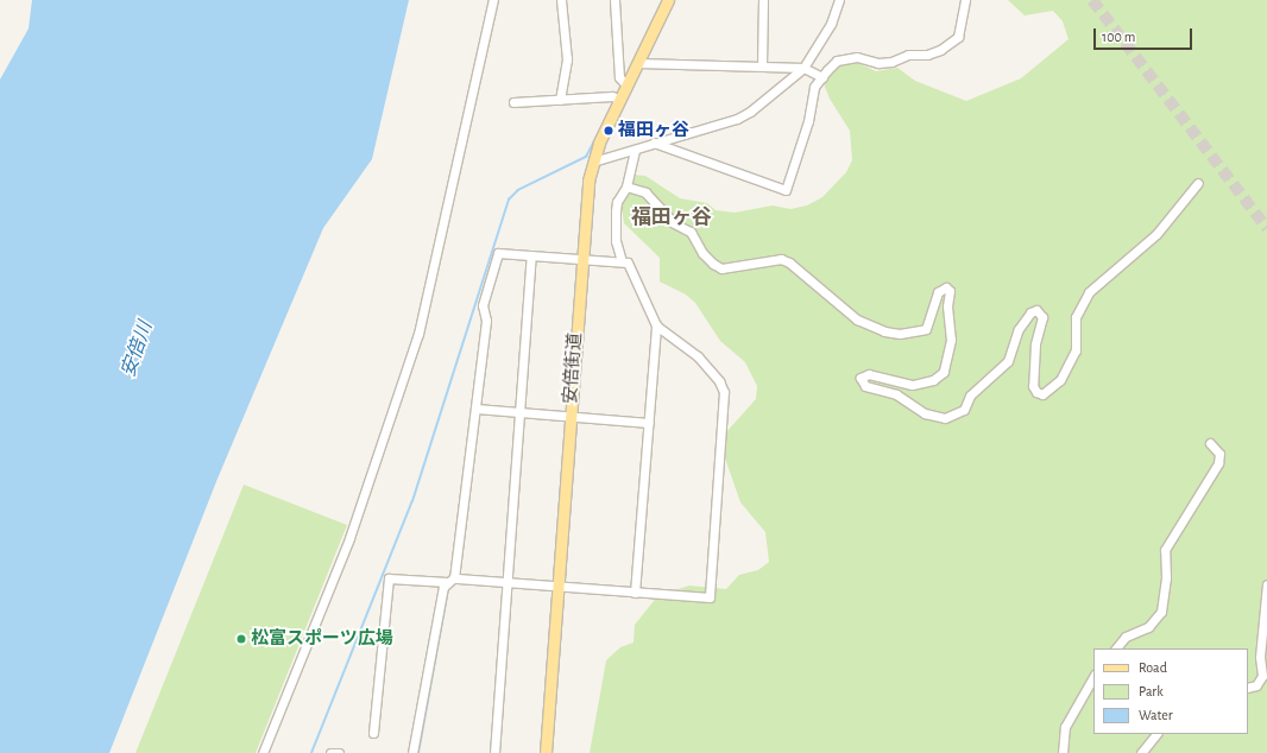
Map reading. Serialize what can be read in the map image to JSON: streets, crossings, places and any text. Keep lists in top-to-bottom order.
{
  "streets": {
    "main road": ["安倍街道"]
  },
  "districts": ["福田ヶ谷"],
  "water": ["安倍川"],
  "places": ["福田ヶ谷", "松富スポーツ広場"],
  "legend": ["Road", "Park", "Water"],
  "scale_bar": "100 m"
}
